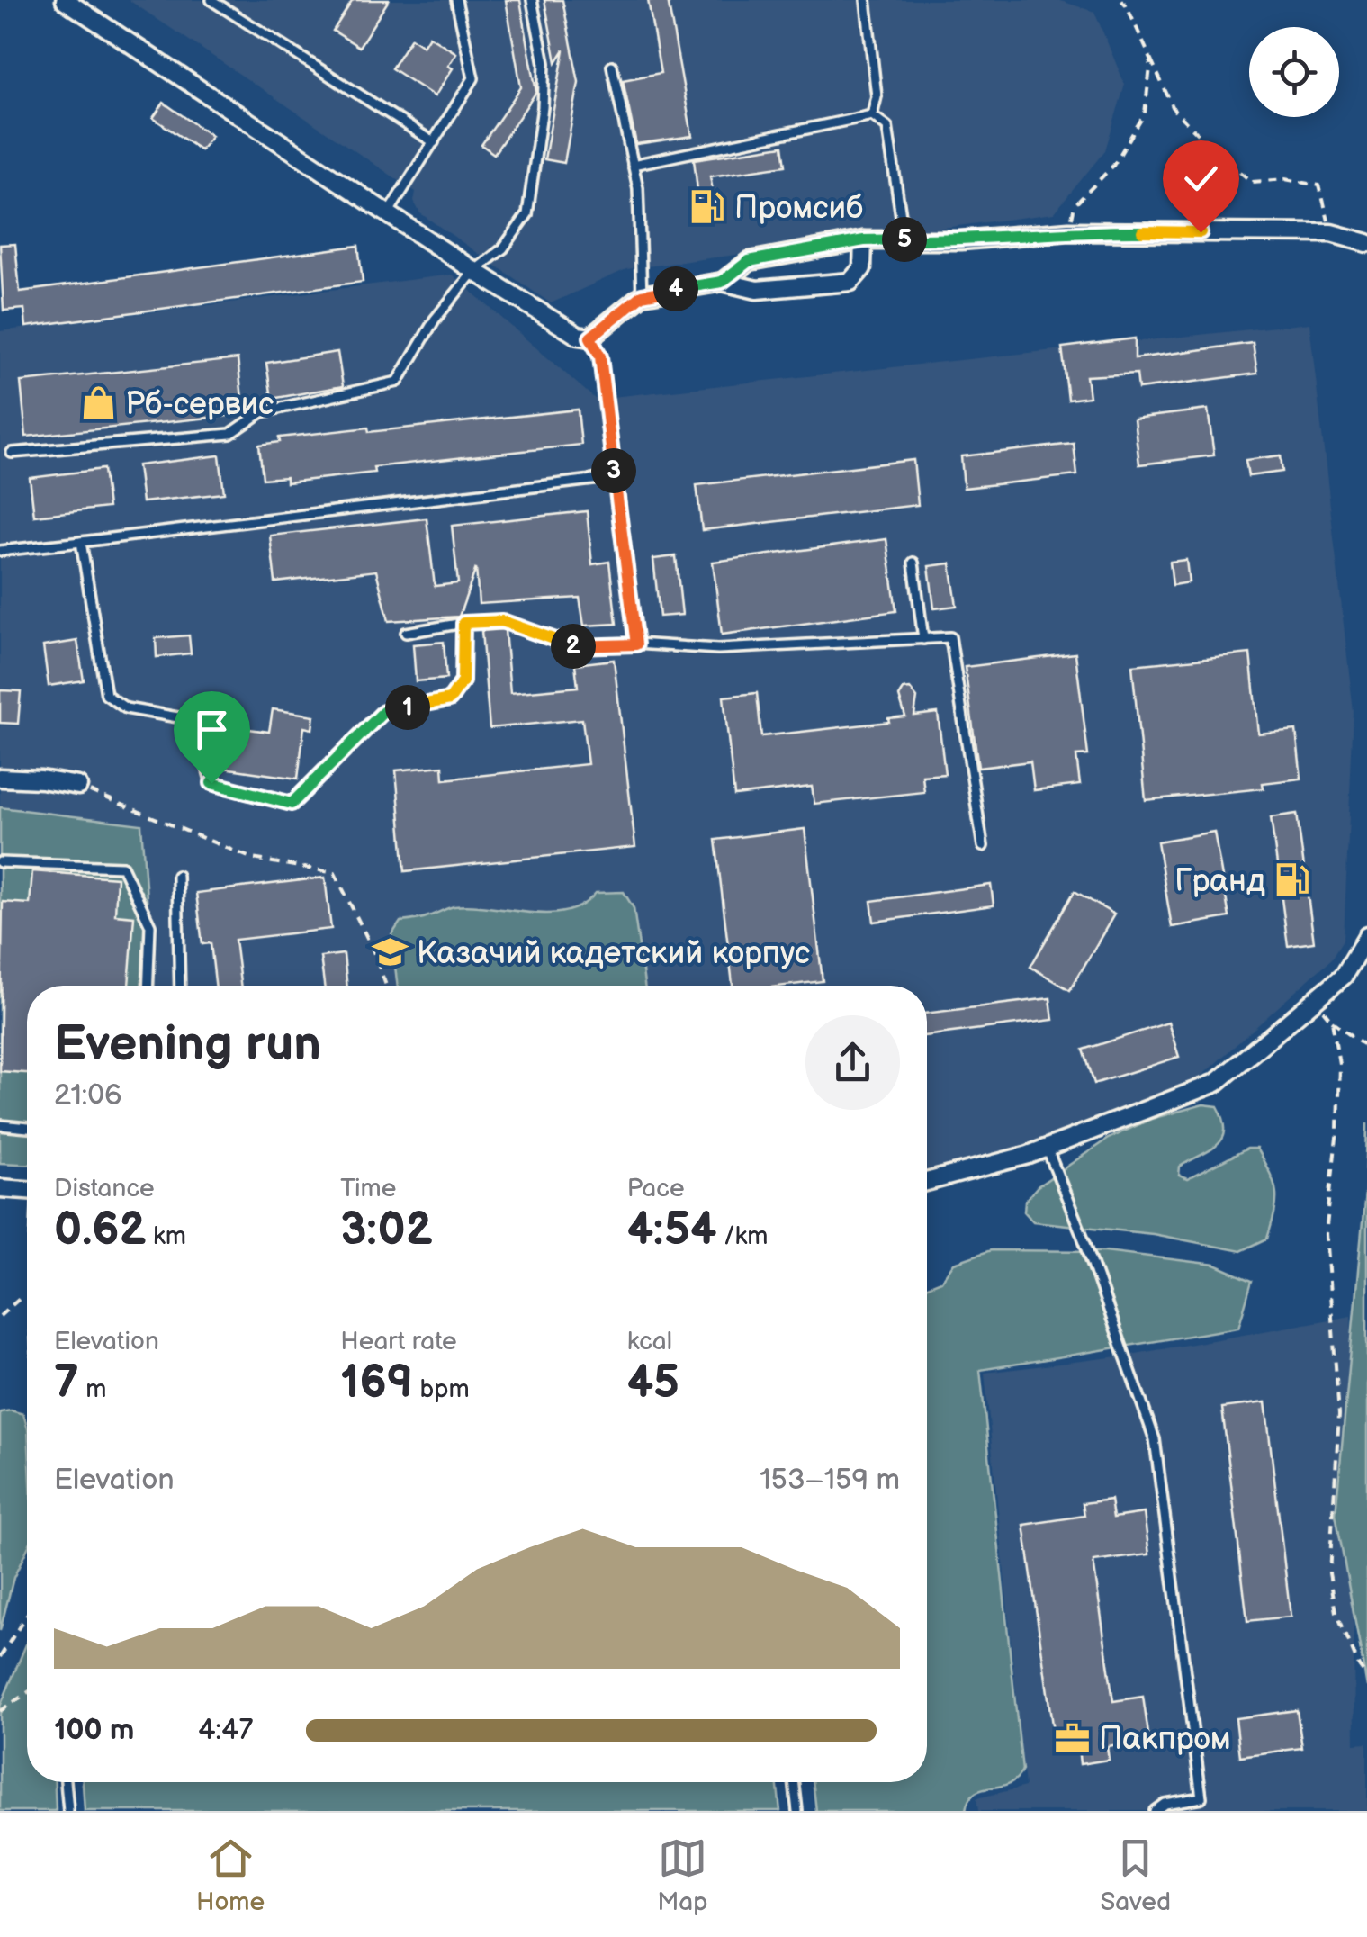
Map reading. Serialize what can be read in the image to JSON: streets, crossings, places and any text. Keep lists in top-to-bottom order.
{
  "places": {
    "fuel station": ["Промсиб", "Гранд"],
    "shop": ["Рб-сервис"],
    "school or university": ["Казачий кадетский корпус"],
    "office": ["Пакпром"]
  },
  "page": {
    "pins": [
      "5",
      "4",
      "3",
      "2",
      "1"
    ],
    "heading": ["Evening run", "21:06"],
    "stats": [
      ["Distance", "0.62 km"],
      ["Time", "3:02"],
      ["Pace", "4:54 /km"],
      ["Elevation", "7 m"],
      ["Heart rate", "169 bpm"],
      ["kcal", "45"]
    ],
    "chart": ["Elevation", "153–159 m"],
    "list": [
      {
        "name": "100 m",
        "note": "4:47"
      }
    ],
    "tabs": ["Home", "Map", "Saved"]
  }
}
